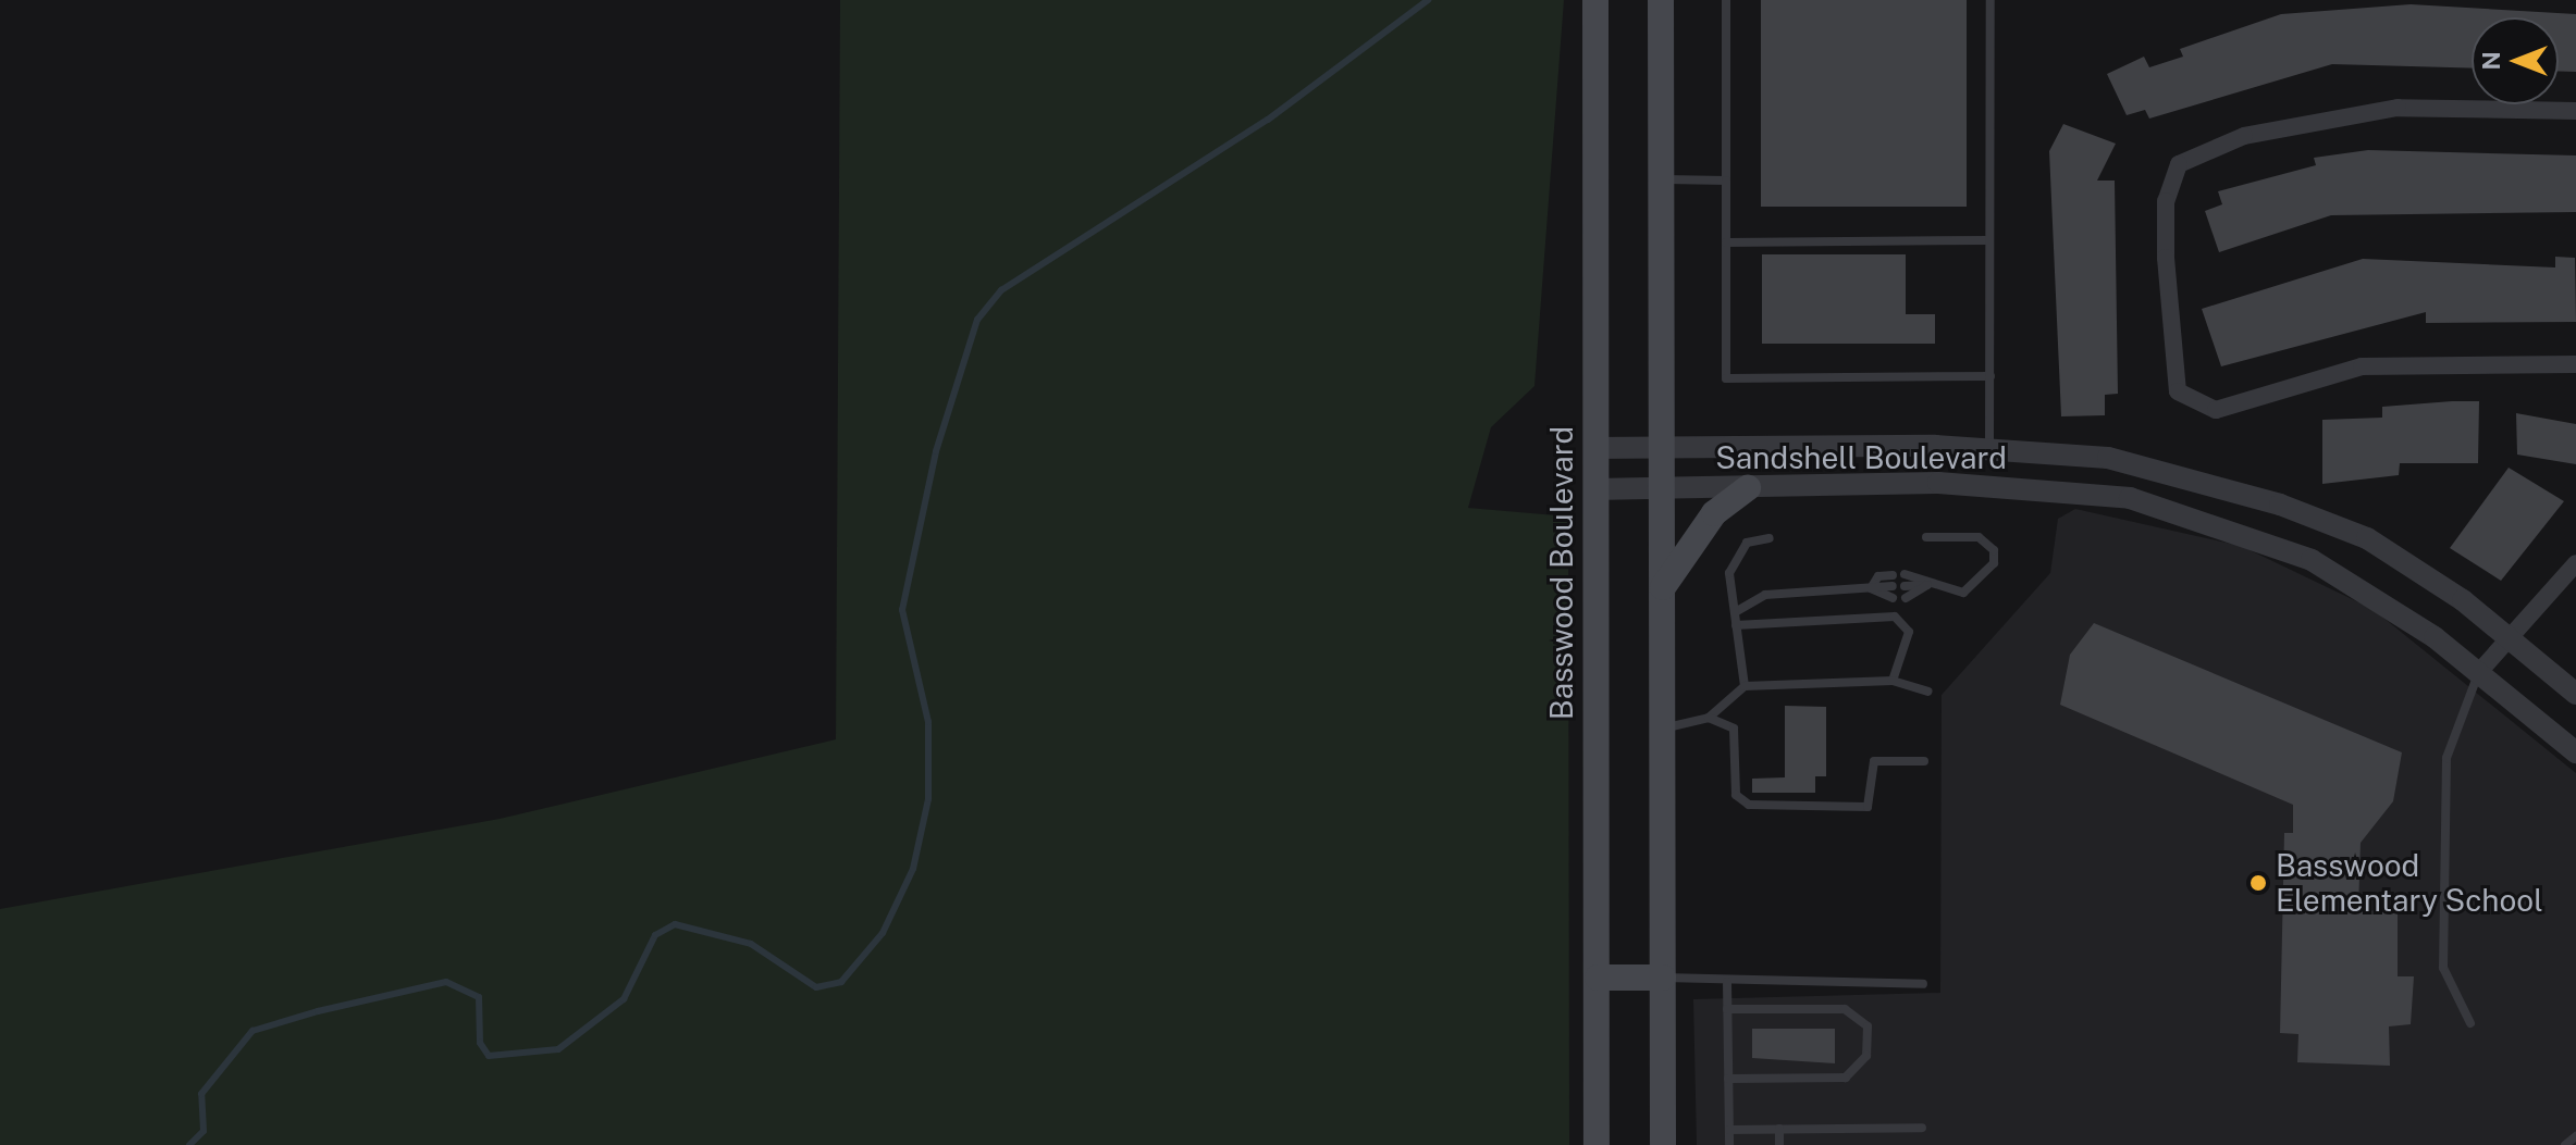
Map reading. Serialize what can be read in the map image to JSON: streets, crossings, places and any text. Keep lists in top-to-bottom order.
{
  "streets": {
    "main road": ["Basswood Boulevard"],
    "street": ["Sandshell Boulevard"]
  },
  "crossings": [
    ["Sandshell Boulevard", "Basswood Boulevard"]
  ],
  "places": ["Basswood Elementary School"],
  "north": "left"
}
